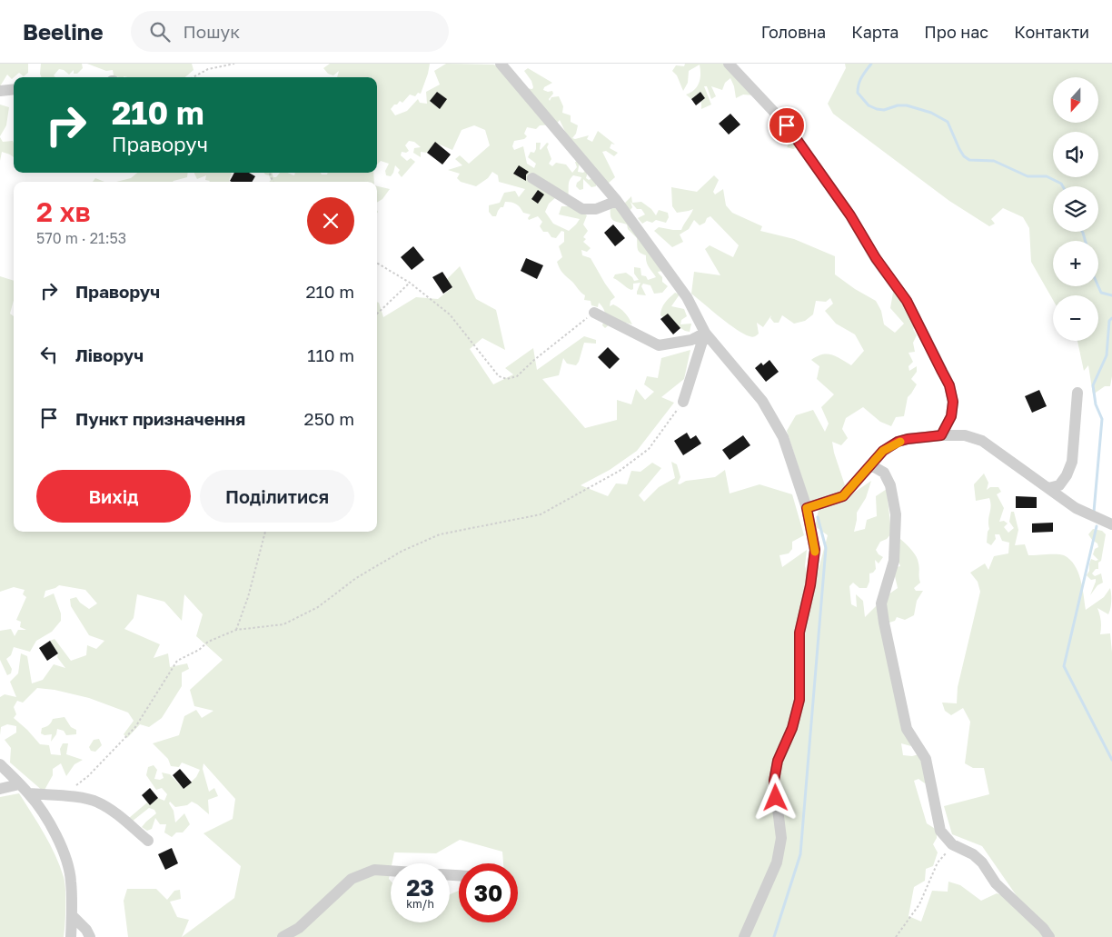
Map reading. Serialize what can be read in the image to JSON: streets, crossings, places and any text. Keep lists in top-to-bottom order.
{
  "north": "bottom",
  "page": {
    "header": "Beeline",
    "search": "Пошук",
    "nav": [
      "Головна",
      "Карта",
      "Про нас",
      "Контакти"
    ],
    "map_buttons": ["+", "−"],
    "turn": ["210 m", "Праворуч"],
    "heading": ["2 хв", "570 m · 21:53"],
    "list": [
      {
        "name": "Праворуч",
        "value": "210 m"
      },
      {
        "name": "Ліворуч",
        "value": "110 m"
      },
      {
        "name": "Пункт призначення",
        "value": "250 m"
      }
    ],
    "buttons": ["Вихід", "Поділитися"],
    "speed": "23 km/h",
    "limit": "30"
  }
}
